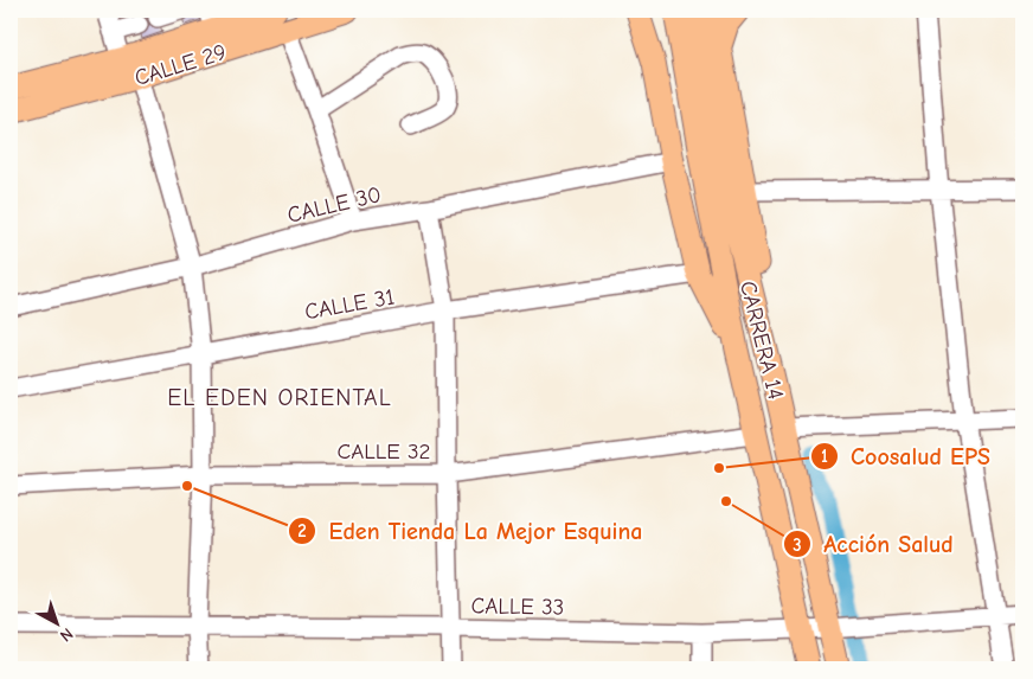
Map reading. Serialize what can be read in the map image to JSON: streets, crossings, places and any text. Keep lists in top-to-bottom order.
{
  "streets": {
    "main road": ["CALLE 29", "CARRERA 14"],
    "street": [
      "CALLE 30",
      "CALLE 31",
      "CALLE 32",
      "CALLE 33"
    ]
  },
  "crossings": [
    ["CARRERA 14", "CALLE 32"],
    ["CARRERA 14", "CALLE 33"]
  ],
  "districts": ["EL EDEN ORIENTAL"],
  "places": ["Coosalud EPS", "Eden Tienda La Mejor Esquina", "Acción Salud"],
  "north": "bottom right"
}
